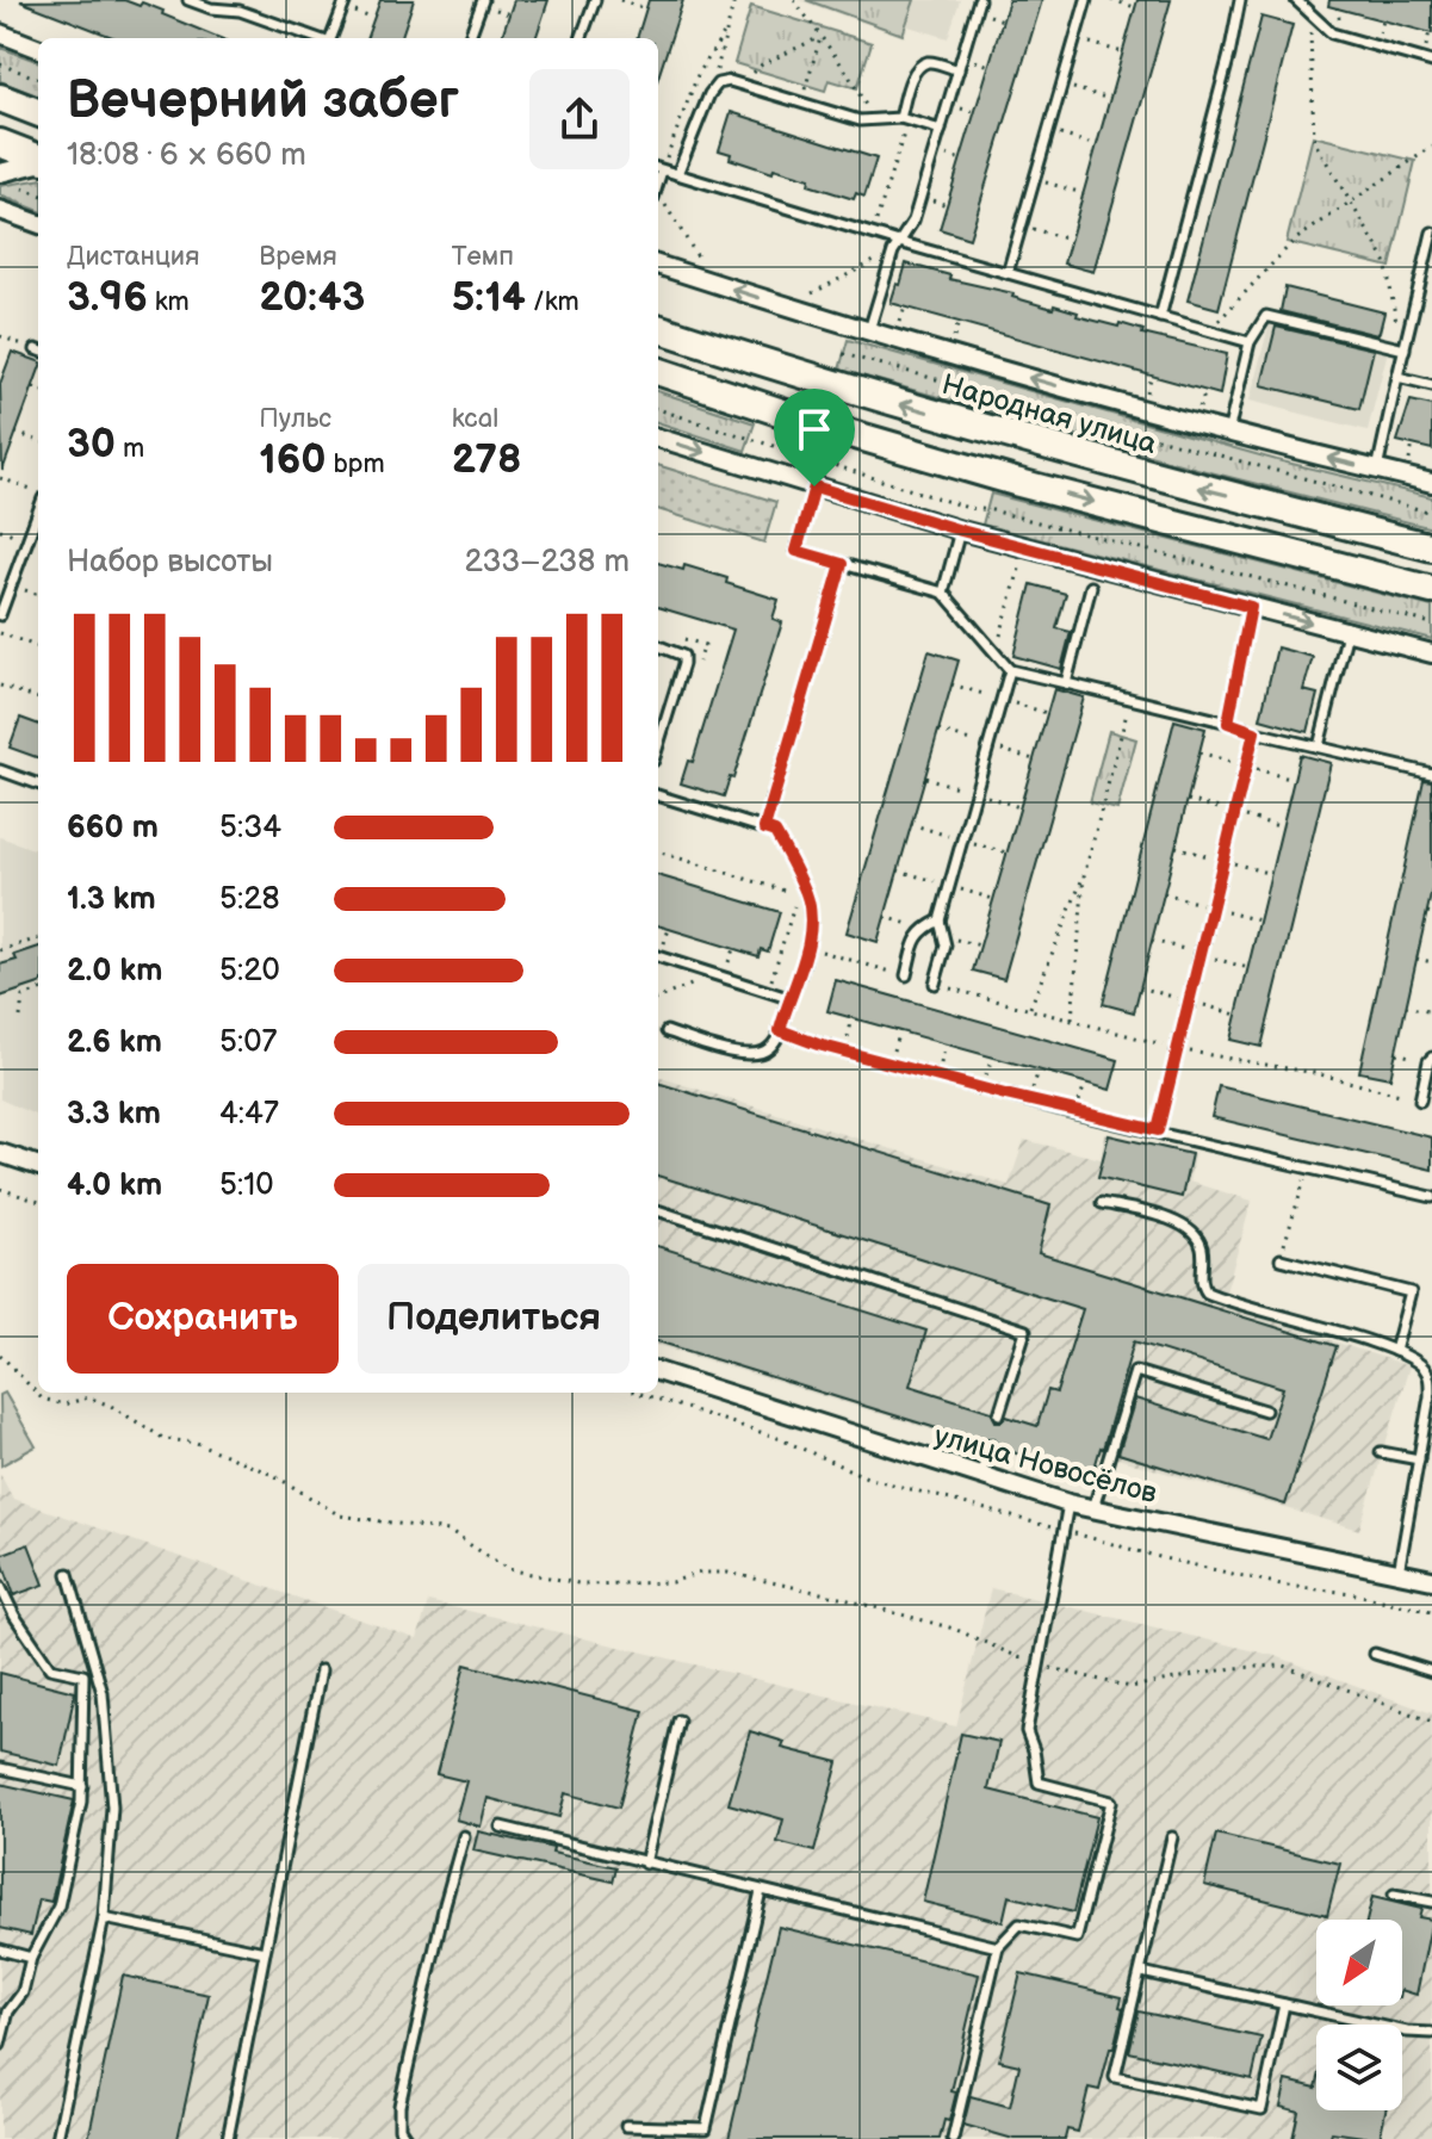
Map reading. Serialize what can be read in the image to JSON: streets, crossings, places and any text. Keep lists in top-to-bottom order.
{
  "streets": {
    "main road": ["Народная улица"],
    "street": ["улица Новосёлов"]
  },
  "north": "bottom left",
  "page": {
    "heading": ["Вечерний забег", "18:08 · 6 × 660 m"],
    "stats": [
      ["Дистанция", "3.96 km"],
      ["Время", "20:43"],
      ["Темп", "5:14 /km"],
      ["30 m"],
      ["Пульс", "160 bpm"],
      ["kcal", "278"]
    ],
    "chart": ["Набор высоты", "233–238 m"],
    "list": [
      {
        "name": "660 m",
        "note": "5:34"
      },
      {
        "name": "1.3 km",
        "note": "5:28"
      },
      {
        "name": "2.0 km",
        "note": "5:20"
      },
      {
        "name": "2.6 km",
        "note": "5:07"
      },
      {
        "name": "3.3 km",
        "note": "4:47"
      },
      {
        "name": "4.0 km",
        "note": "5:10"
      }
    ],
    "buttons": ["Сохранить", "Поделиться"]
  }
}
